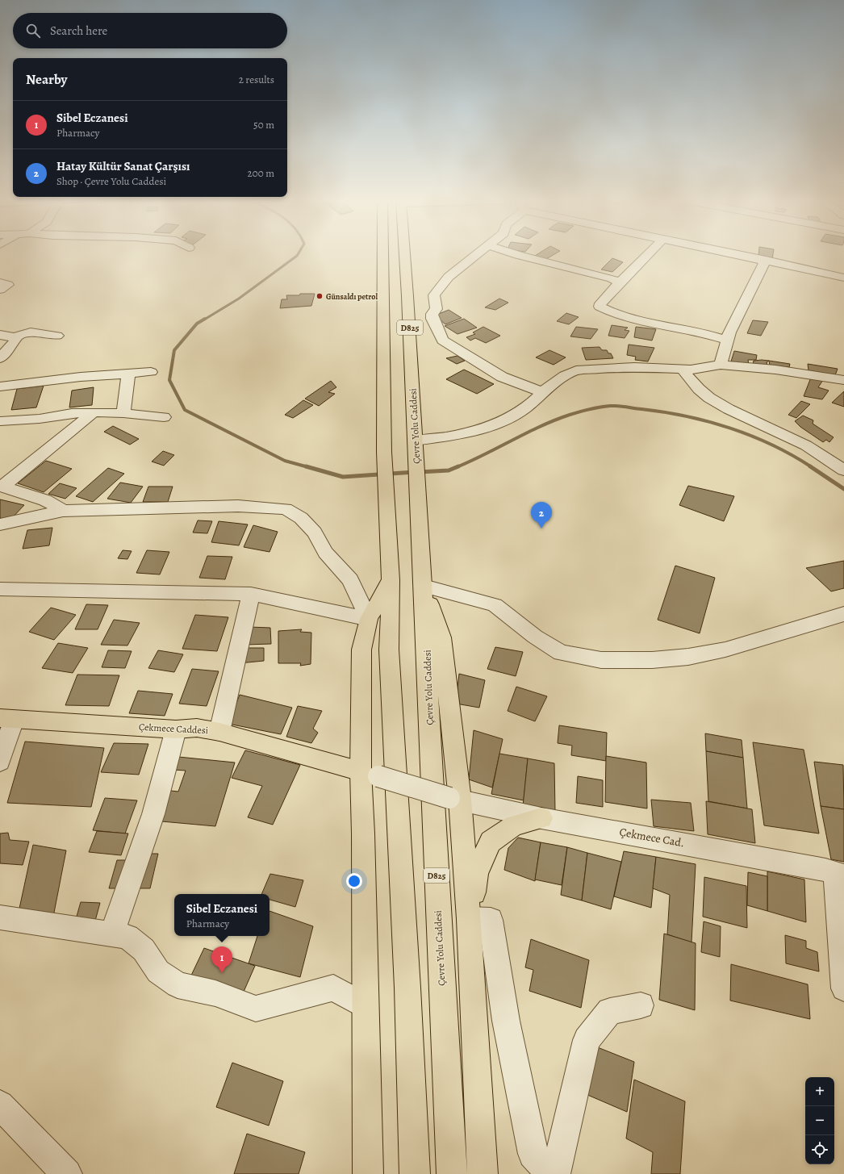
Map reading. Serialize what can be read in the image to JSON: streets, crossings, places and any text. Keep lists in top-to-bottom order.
{
  "streets": {
    "main road": ["D825", "Çevre Yolu Caddesi", "Çekmece Caddesi"],
    "street": ["Çekmece Cad."]
  },
  "crossings": [
    ["Çekmece Caddesi", "Çekmece Cad."]
  ],
  "places": ["Günsaldı petrol"],
  "page": {
    "search": "Search here",
    "heading": ["Nearby", "2 results"],
    "list": [
      {
        "mark": "1",
        "name": "Sibel Eczanesi",
        "note": "Pharmacy",
        "value": "50 m"
      },
      {
        "mark": "2",
        "name": "Hatay Kültür Sanat Çarşısı",
        "note": "Shop · Çevre Yolu Caddesi",
        "value": "200 m"
      }
    ],
    "pins": ["2", "1"],
    "popup": ["Sibel Eczanesi", "Pharmacy"],
    "map_buttons": ["+", "−"]
  }
}
